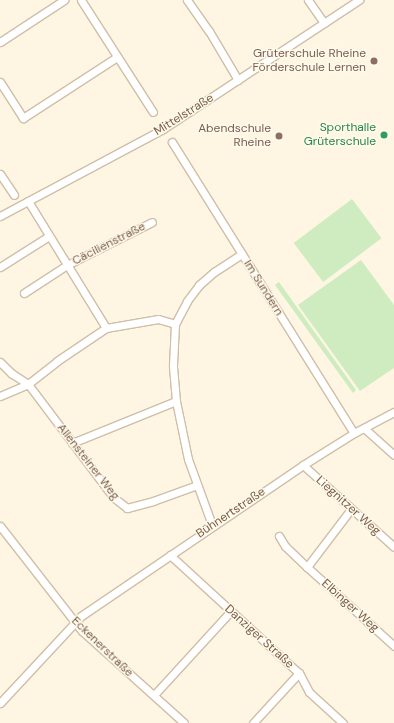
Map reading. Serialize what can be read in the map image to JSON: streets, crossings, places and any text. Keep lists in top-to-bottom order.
{
  "streets": {
    "street": [
      "Mittelstraße",
      "Cäcilienstraße",
      "Im Sundern",
      "Allensteiner Weg",
      "Liegnitzer Weg",
      "Bühnertstraße",
      "Elbinger Weg",
      "Danziger Straße",
      "Eckenerstraße"
    ]
  },
  "crossings": [
    ["Mittelstraße", "Cäcilienstraße"],
    ["Im Sundern", "Bühnertstraße"],
    ["Liegnitzer Weg", "Bühnertstraße"],
    ["Bühnertstraße", "Danziger Straße"],
    ["Bühnertstraße", "Eckenerstraße"]
  ],
  "places": ["Grüterschule Rheine Förderschule Lernen", "Sporthalle Grüterschule", "Abendschule Rheine"]
}
